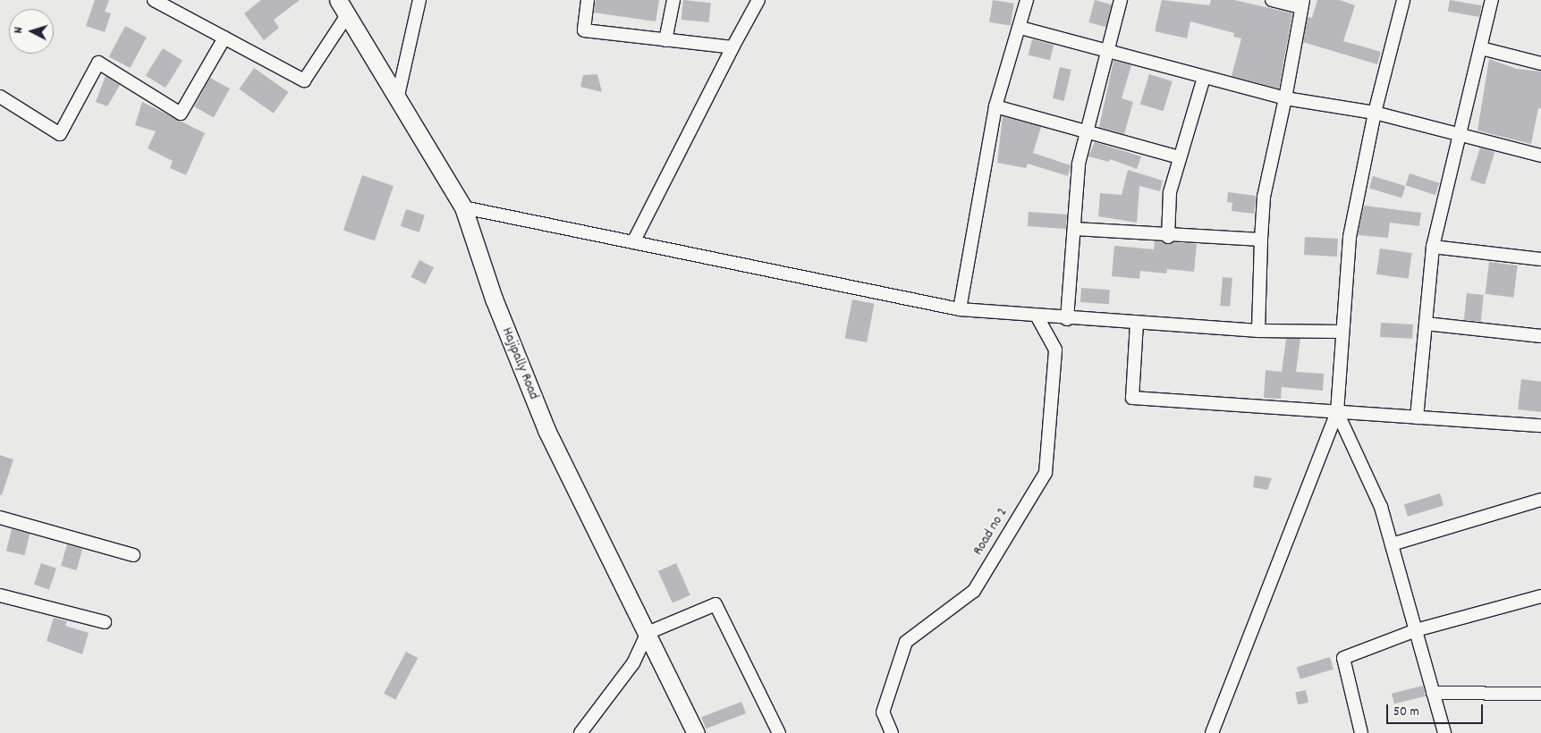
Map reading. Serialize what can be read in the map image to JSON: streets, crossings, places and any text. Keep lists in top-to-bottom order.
{
  "streets": {
    "street": ["Hajipally Road", "Road no 2"]
  },
  "scale_bar": "50 m",
  "north": "left"
}
